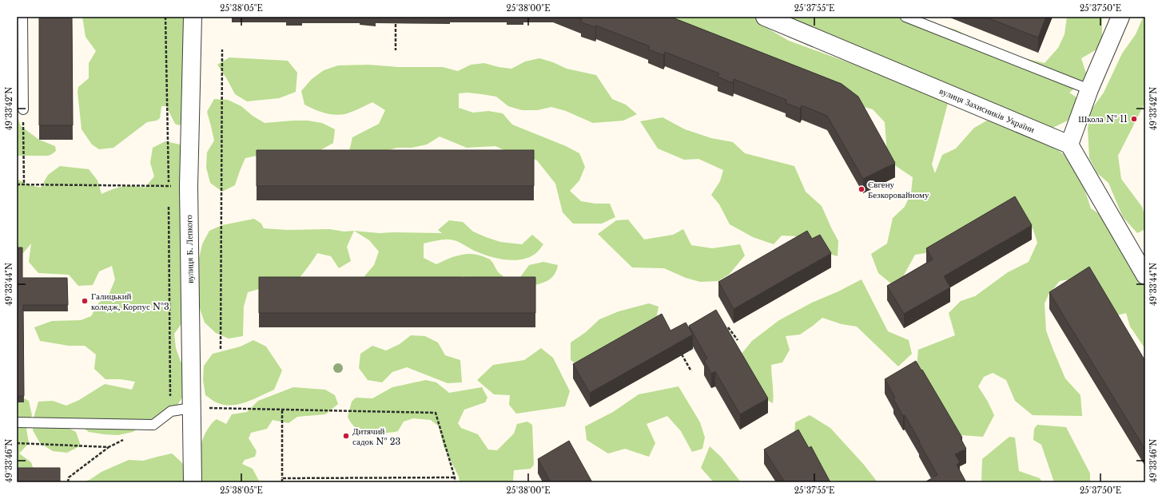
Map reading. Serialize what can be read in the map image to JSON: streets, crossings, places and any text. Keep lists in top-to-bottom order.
{
  "streets": {
    "street": ["вулиця Захисників України", "вулиця Б. Лепкого"]
  },
  "places": [
    "Школа № 11",
    "Євгену Безкоровайному",
    "Галицький коледж, Корпус №3",
    "Дитячий садок № 23"
  ],
  "coordinates": [
    "25°38'05\"E",
    "25°38'00\"E",
    "25°37'55\"E",
    "25°37'50\"E",
    "49°33'42\"N",
    "49°33'44\"N",
    "49°33'46\"N"
  ]
}
